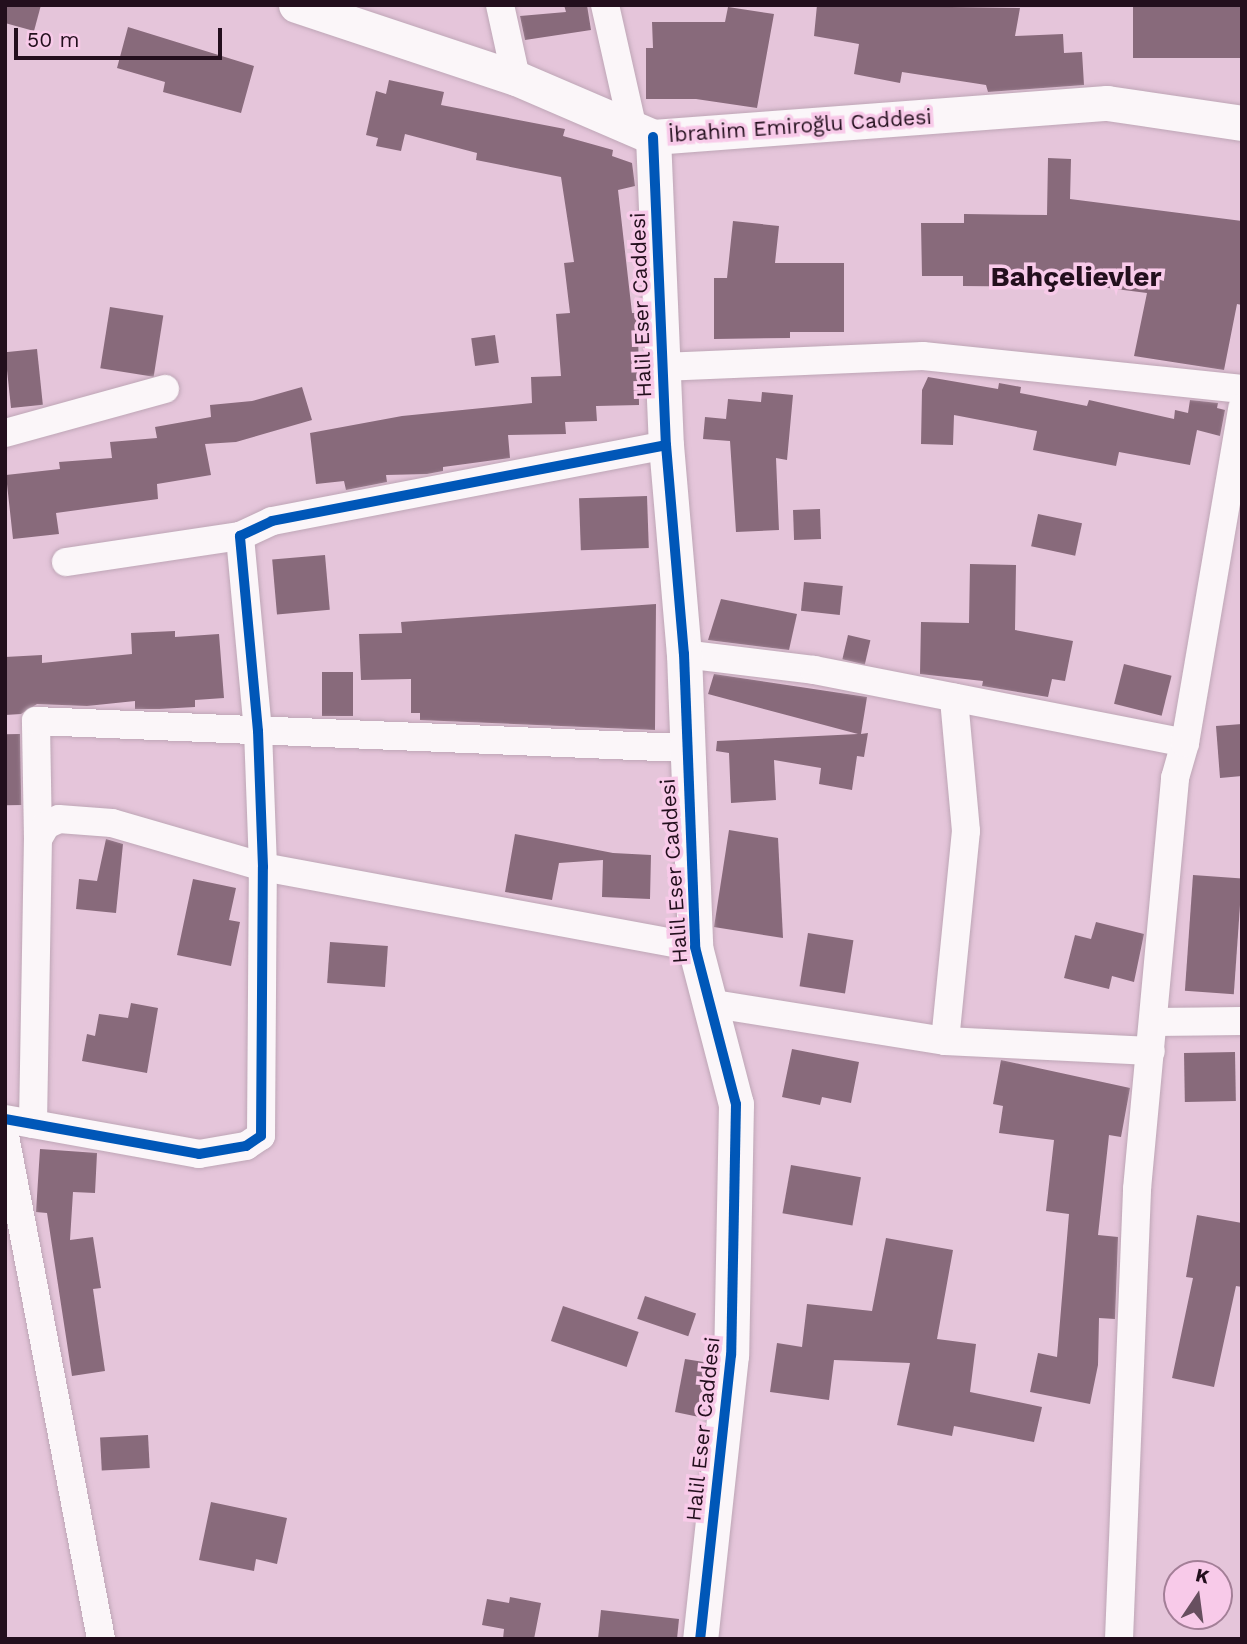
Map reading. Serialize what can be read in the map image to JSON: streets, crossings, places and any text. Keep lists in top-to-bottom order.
{
  "streets": {
    "street": ["İbrahim Emiroğlu Caddesi", "Halil Eser Caddesi"]
  },
  "crossings": [
    ["İbrahim Emiroğlu Caddesi", "Halil Eser Caddesi"]
  ],
  "districts": ["Bahçelievler"],
  "scale_bar": "50 m",
  "north": "top"
}
